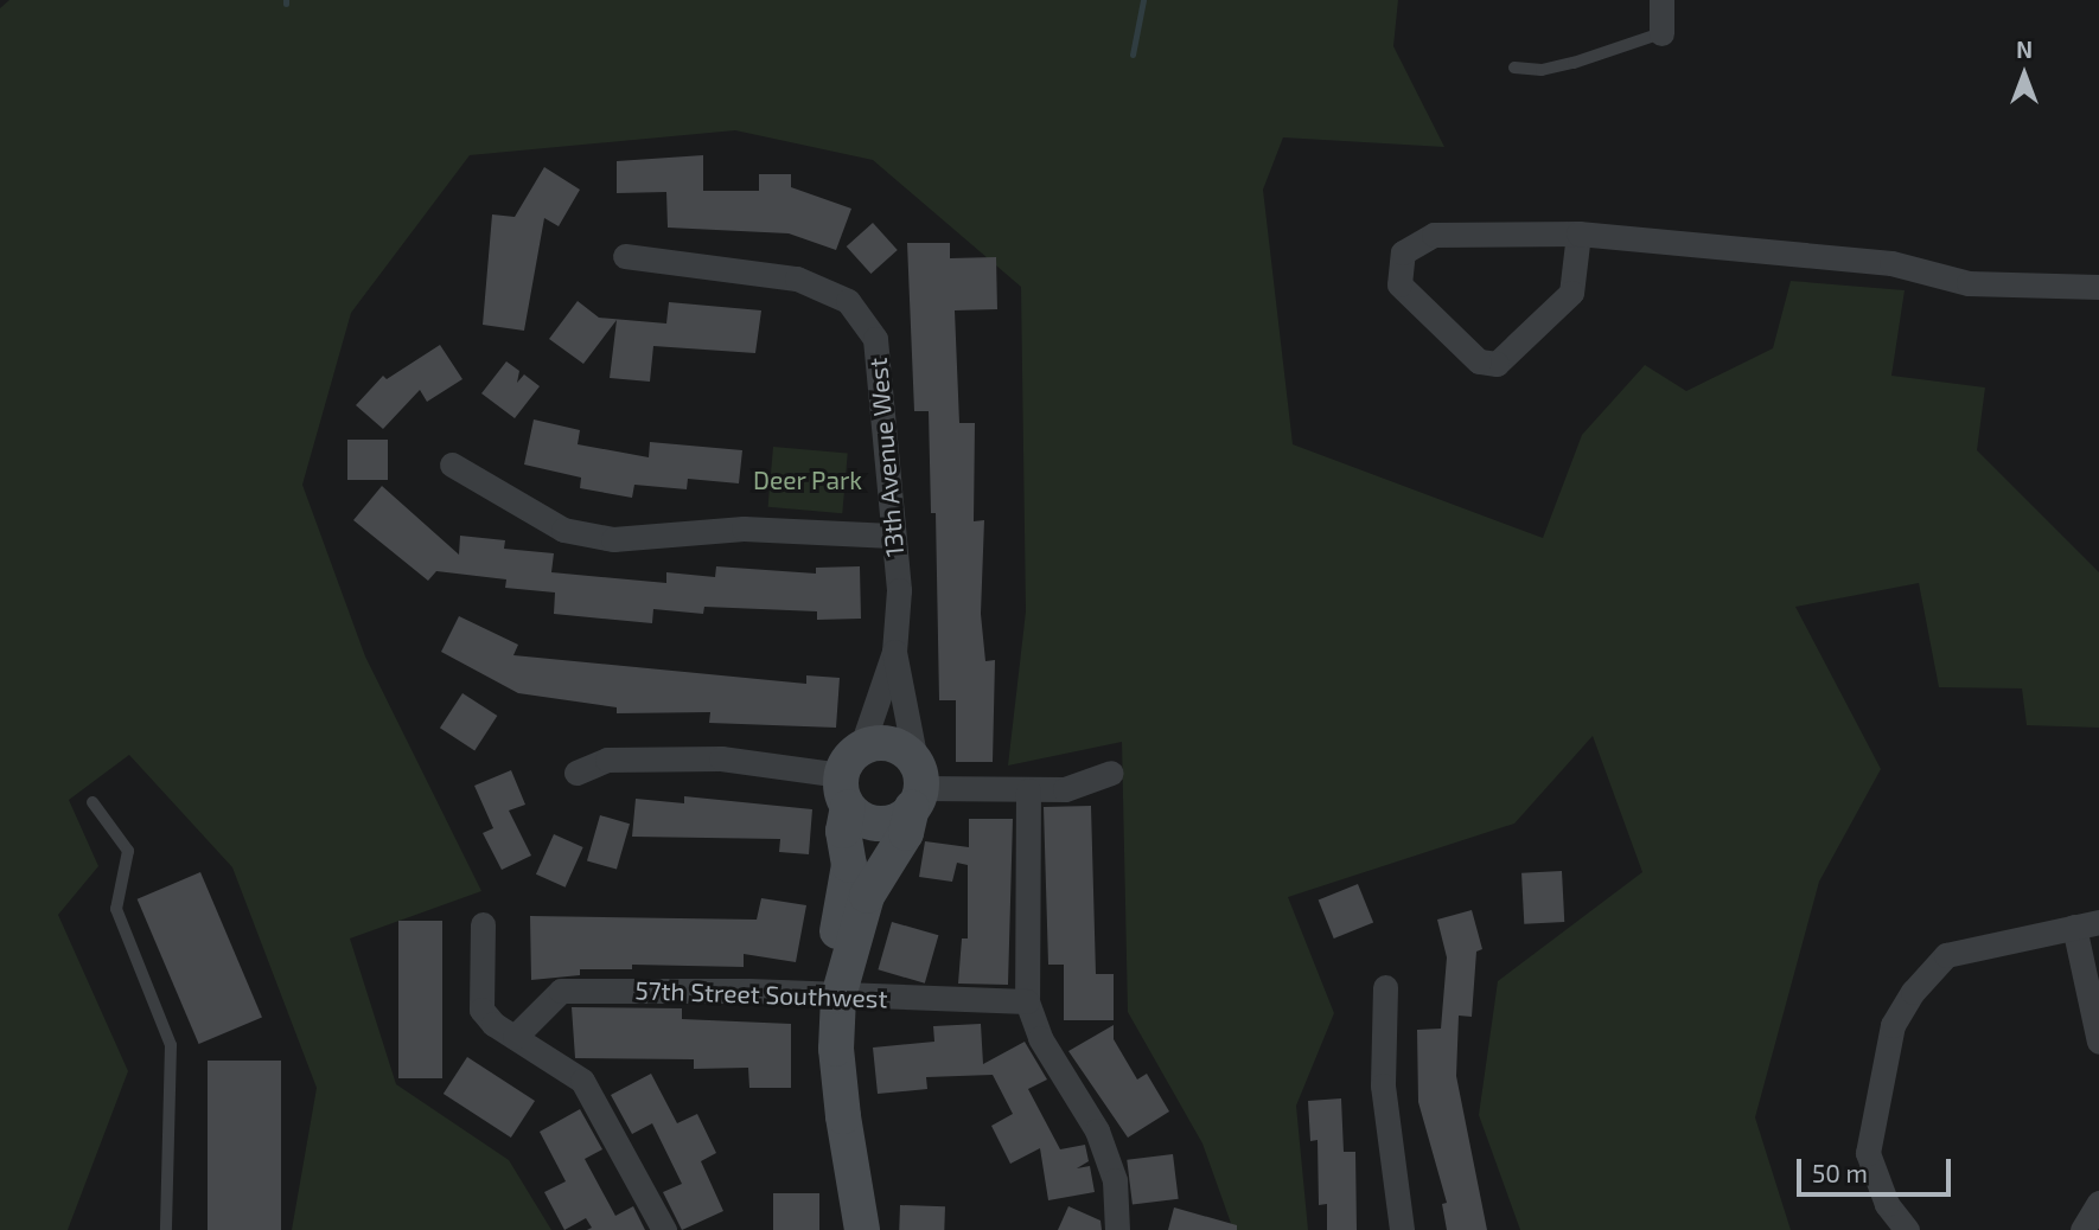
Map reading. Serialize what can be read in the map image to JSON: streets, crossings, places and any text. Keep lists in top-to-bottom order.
{
  "streets": {
    "street": ["13th Avenue West", "57th Street Southwest"]
  },
  "crossings": [
    ["13th Avenue West", "57th Street Southwest"]
  ],
  "parks": ["Deer Park"],
  "scale_bar": "50 m",
  "north": "top"
}
